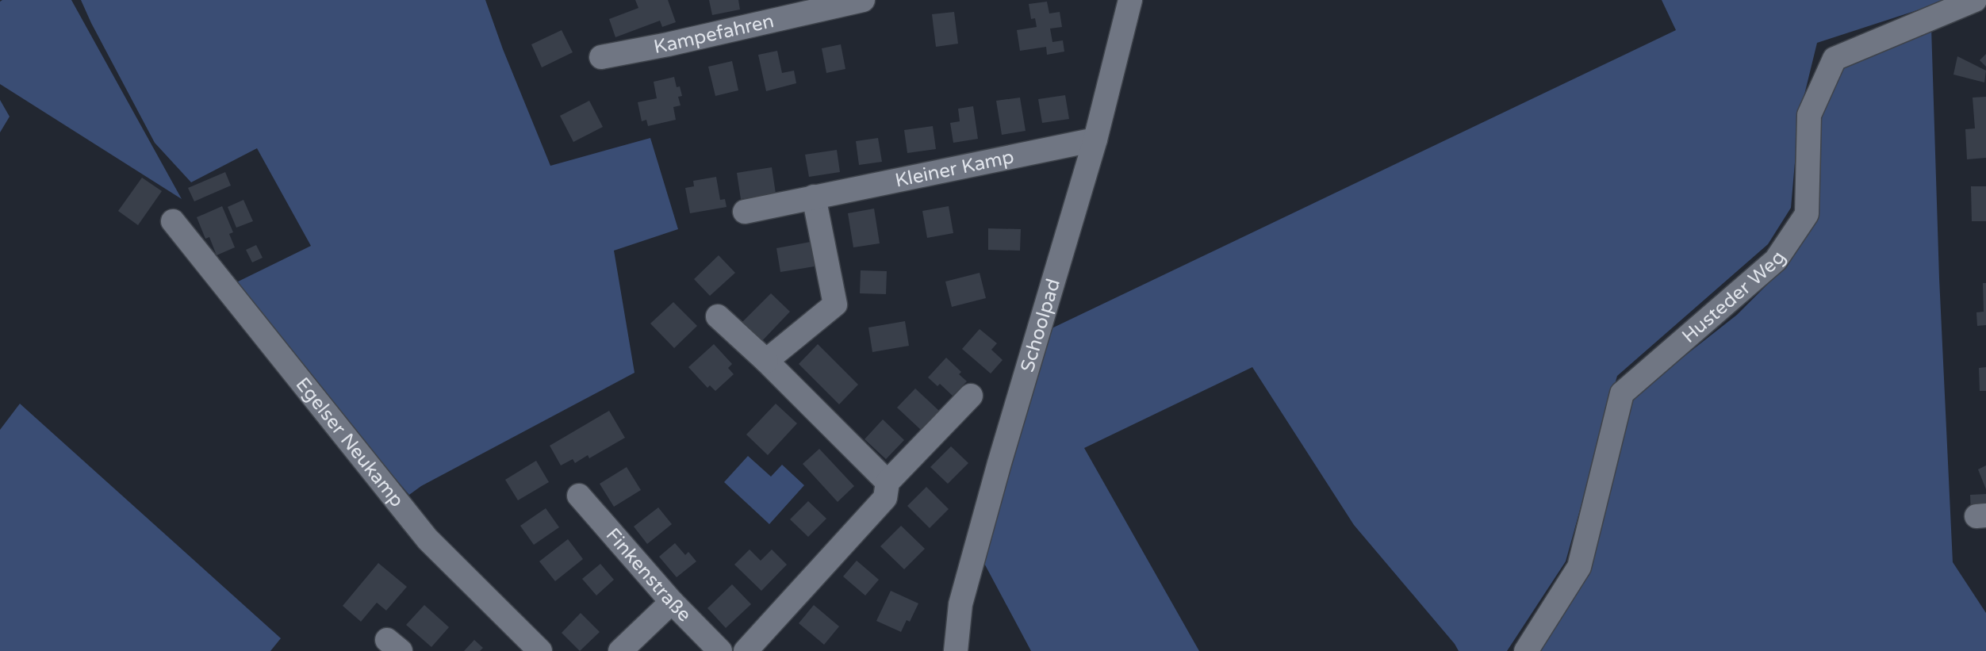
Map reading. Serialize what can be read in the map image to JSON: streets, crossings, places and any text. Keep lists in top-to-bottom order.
{
  "streets": {
    "street": [
      "Kampefahren",
      "Kleiner Kamp",
      "Husteder Weg",
      "Schoolpad",
      "Egelser Neukamp",
      "Finkenstraße"
    ]
  },
  "crossings": [
    ["Kleiner Kamp", "Schoolpad"]
  ]
}
